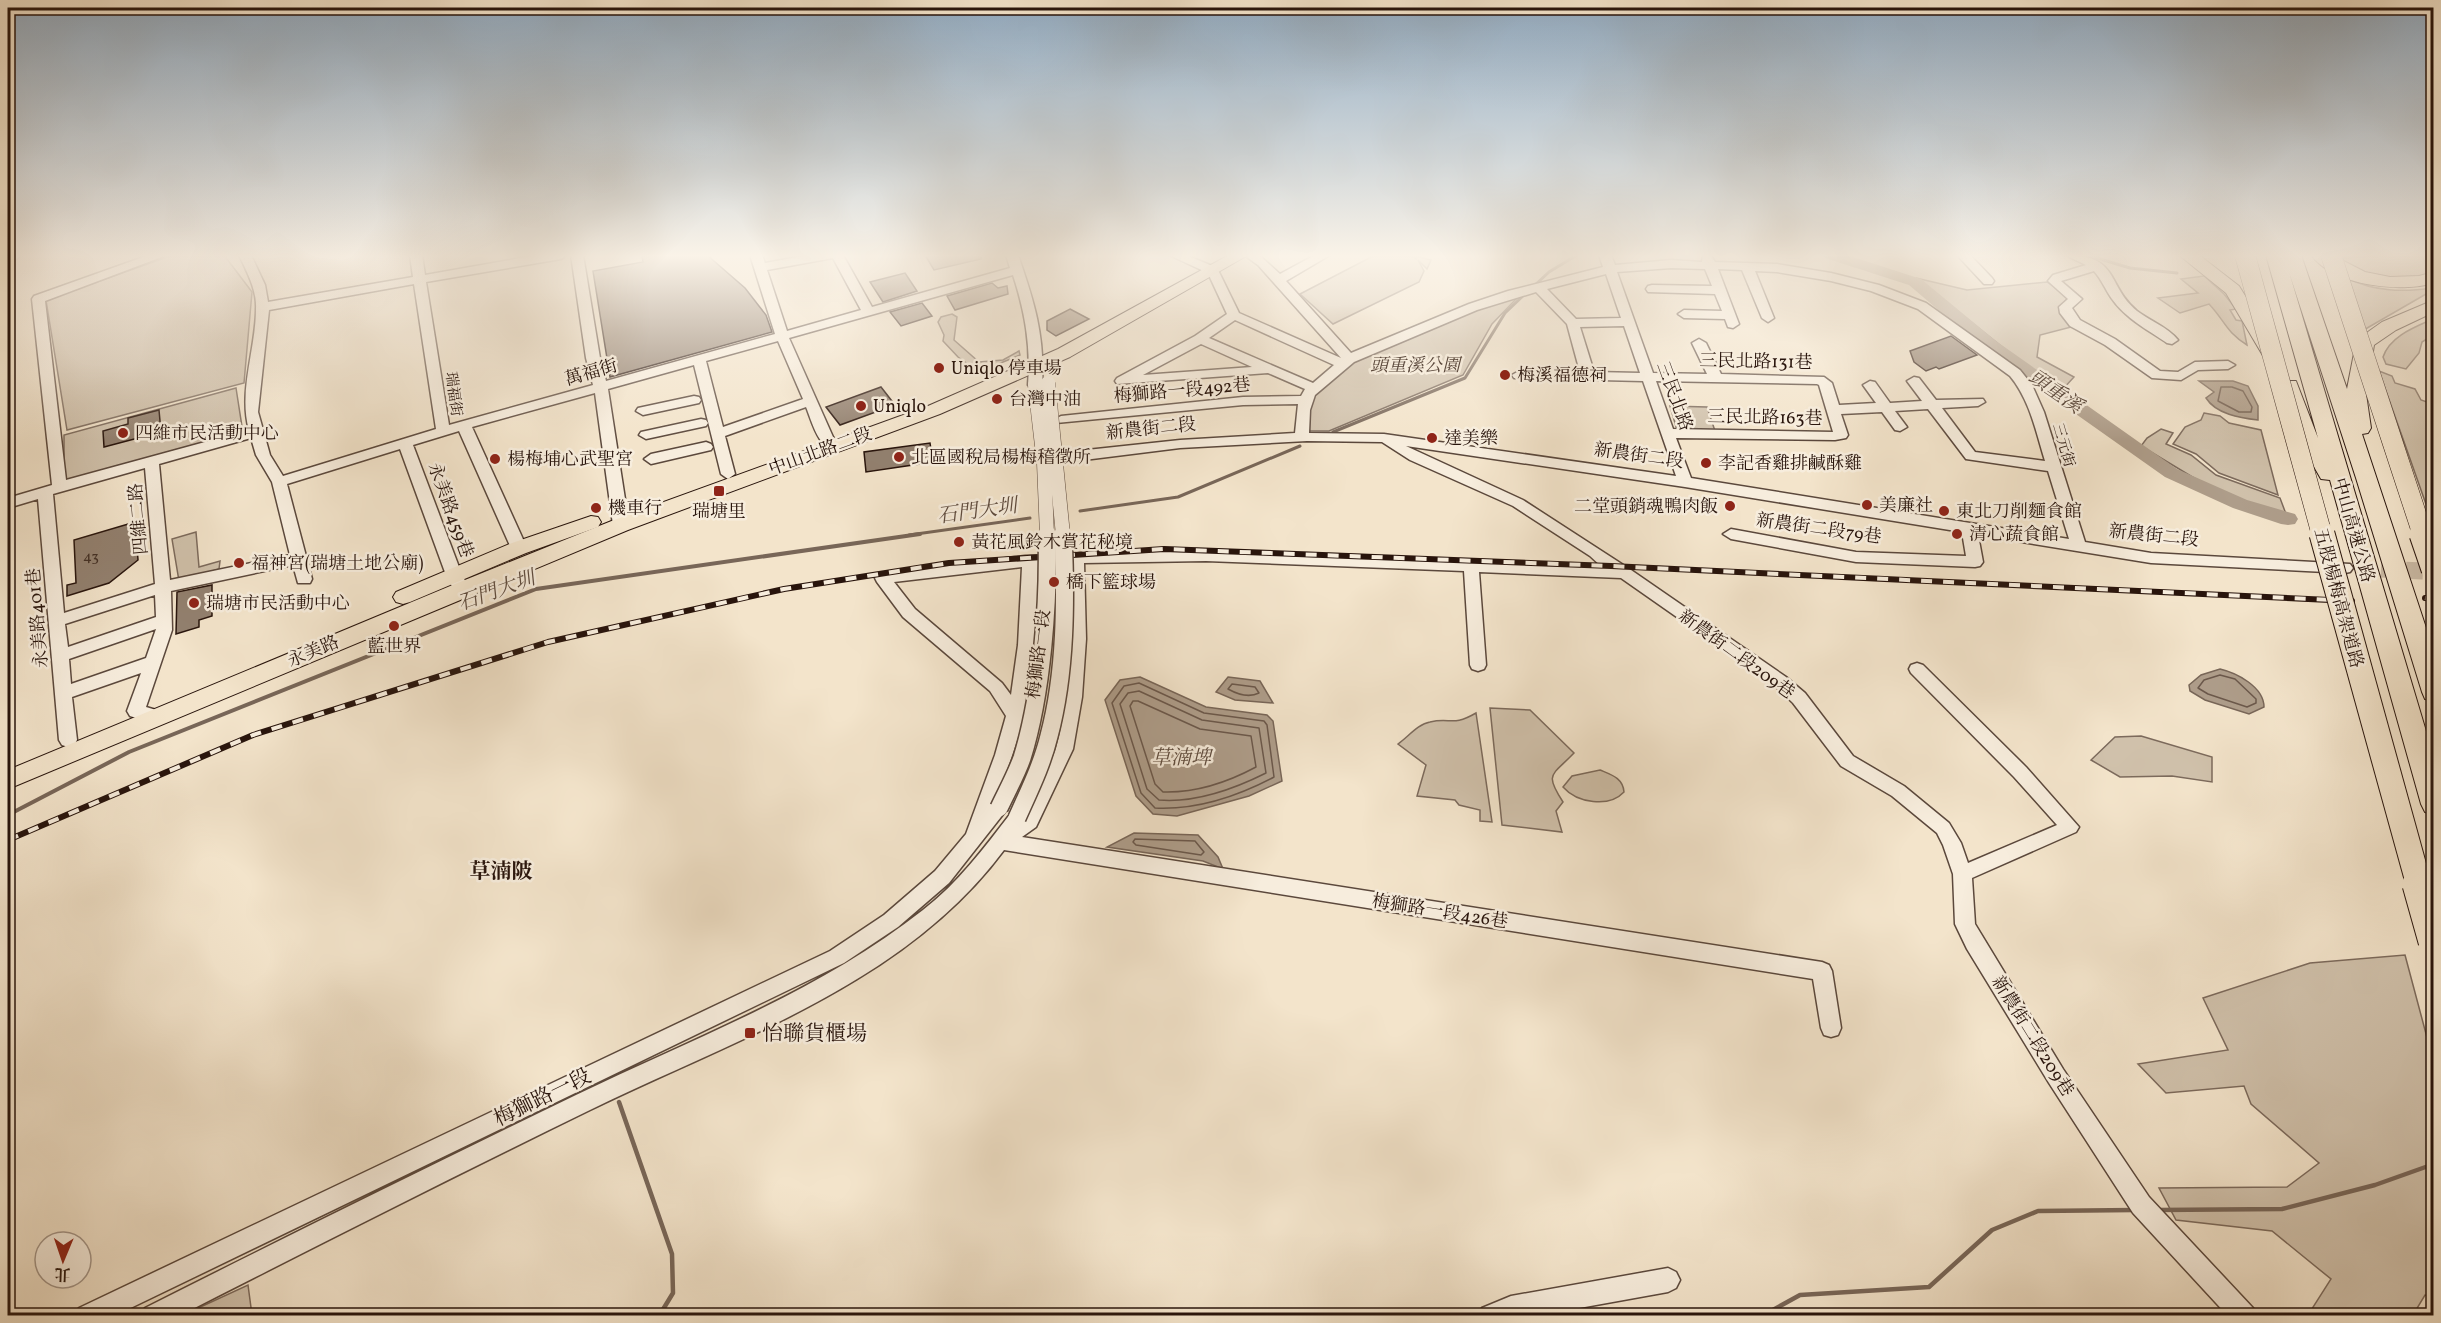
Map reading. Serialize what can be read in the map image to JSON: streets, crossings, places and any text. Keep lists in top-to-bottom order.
{
  "streets": {
    "highway": ["中山高速公路", "五股楊梅高架道路"],
    "main road": ["中山北路二段", "永美路"],
    "street": [
      "三民北路131巷",
      "萬福街",
      "梅獅路一段492巷",
      "瑞福街",
      "三民北路",
      "三民北路163巷",
      "新農街二段",
      "三元街",
      "永美路459巷",
      "四維二路",
      "新農街二段79巷",
      "永美路401巷",
      "梅獅路一段",
      "新農街二段209巷",
      "梅獅路一段426巷"
    ]
  },
  "crossings": [
    ["三民北路131巷", "三民北路"],
    ["三民北路131巷", "三民北路163巷"],
    ["萬福街", "瑞福街"],
    ["萬福街", "永美路459巷"],
    ["梅獅路一段492巷", "三元街"],
    ["三民北路", "三民北路163巷"],
    ["三民北路", "新農街二段"],
    ["新農街二段", "三元街"],
    ["新農街二段", "新農街二段79巷"],
    ["新農街二段", "新農街二段209巷"],
    ["中山北路二段", "永美路"],
    ["中山北路二段", "梅獅路一段"],
    ["永美路459巷", "永美路"],
    ["四維二路", "永美路401巷"],
    ["四維二路", "永美路"],
    ["永美路401巷", "永美路"],
    ["梅獅路一段", "梅獅路一段426巷"]
  ],
  "districts": ["草湳陂"],
  "water": ["頭重溪", "石門大圳", "草湳埤"],
  "parks": ["頭重溪公園"],
  "places": {
    "other": [
      "Uniqlo 停車場",
      "梅溪福德祠",
      "台灣中油",
      "Uniqlo",
      "四維市民活動中心",
      "達美樂",
      "北區國稅局楊梅稽徵所",
      "楊梅埔心武聖宮",
      "李記香雞排鹹酥雞",
      "美廉社",
      "二堂頭銷魂鴨肉飯",
      "機車行",
      "東北刀削麵食館",
      "清心蔬食館",
      "黃花風鈴木賞花秘境",
      "福神宮(瑞塘土地公廟)",
      "橋下籃球場",
      "瑞塘市民活動中心",
      "藍世界"
    ],
    "transit": ["瑞塘里", "怡聯貨櫃場"]
  },
  "house_numbers": ["43"],
  "north": "bottom"
}
